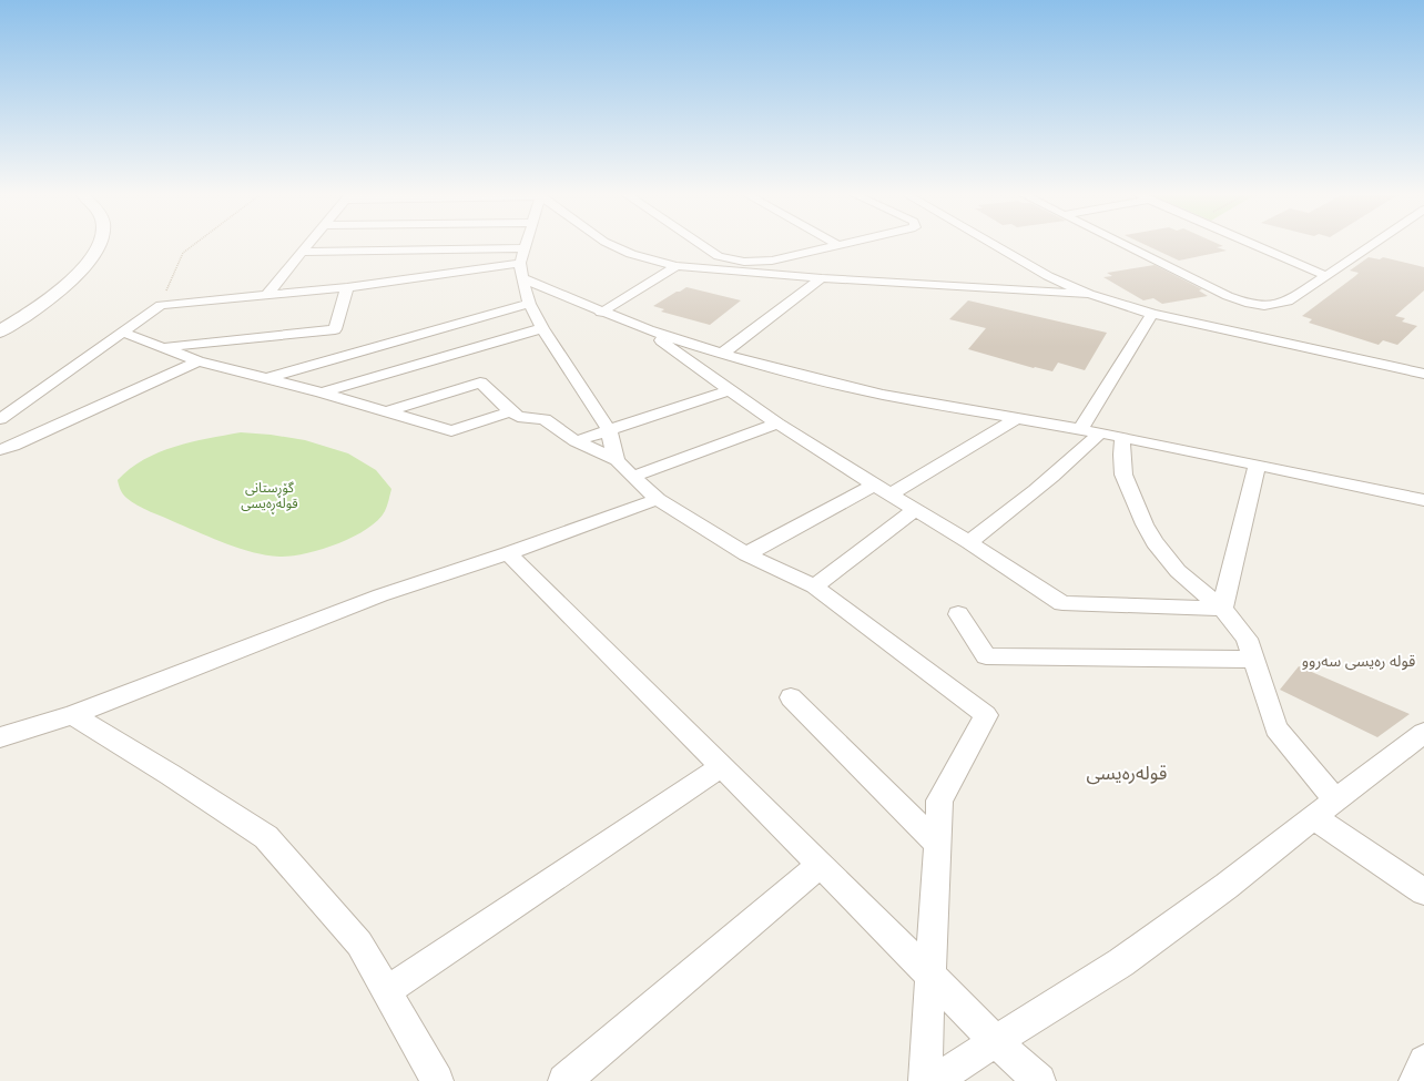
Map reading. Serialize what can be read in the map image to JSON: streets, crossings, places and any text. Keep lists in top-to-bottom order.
{
  "districts": ["قولە رەیسی سەروو", "قولەرەیسی"],
  "parks": ["گۆڕستانی قولەڕەیسی"]
}
